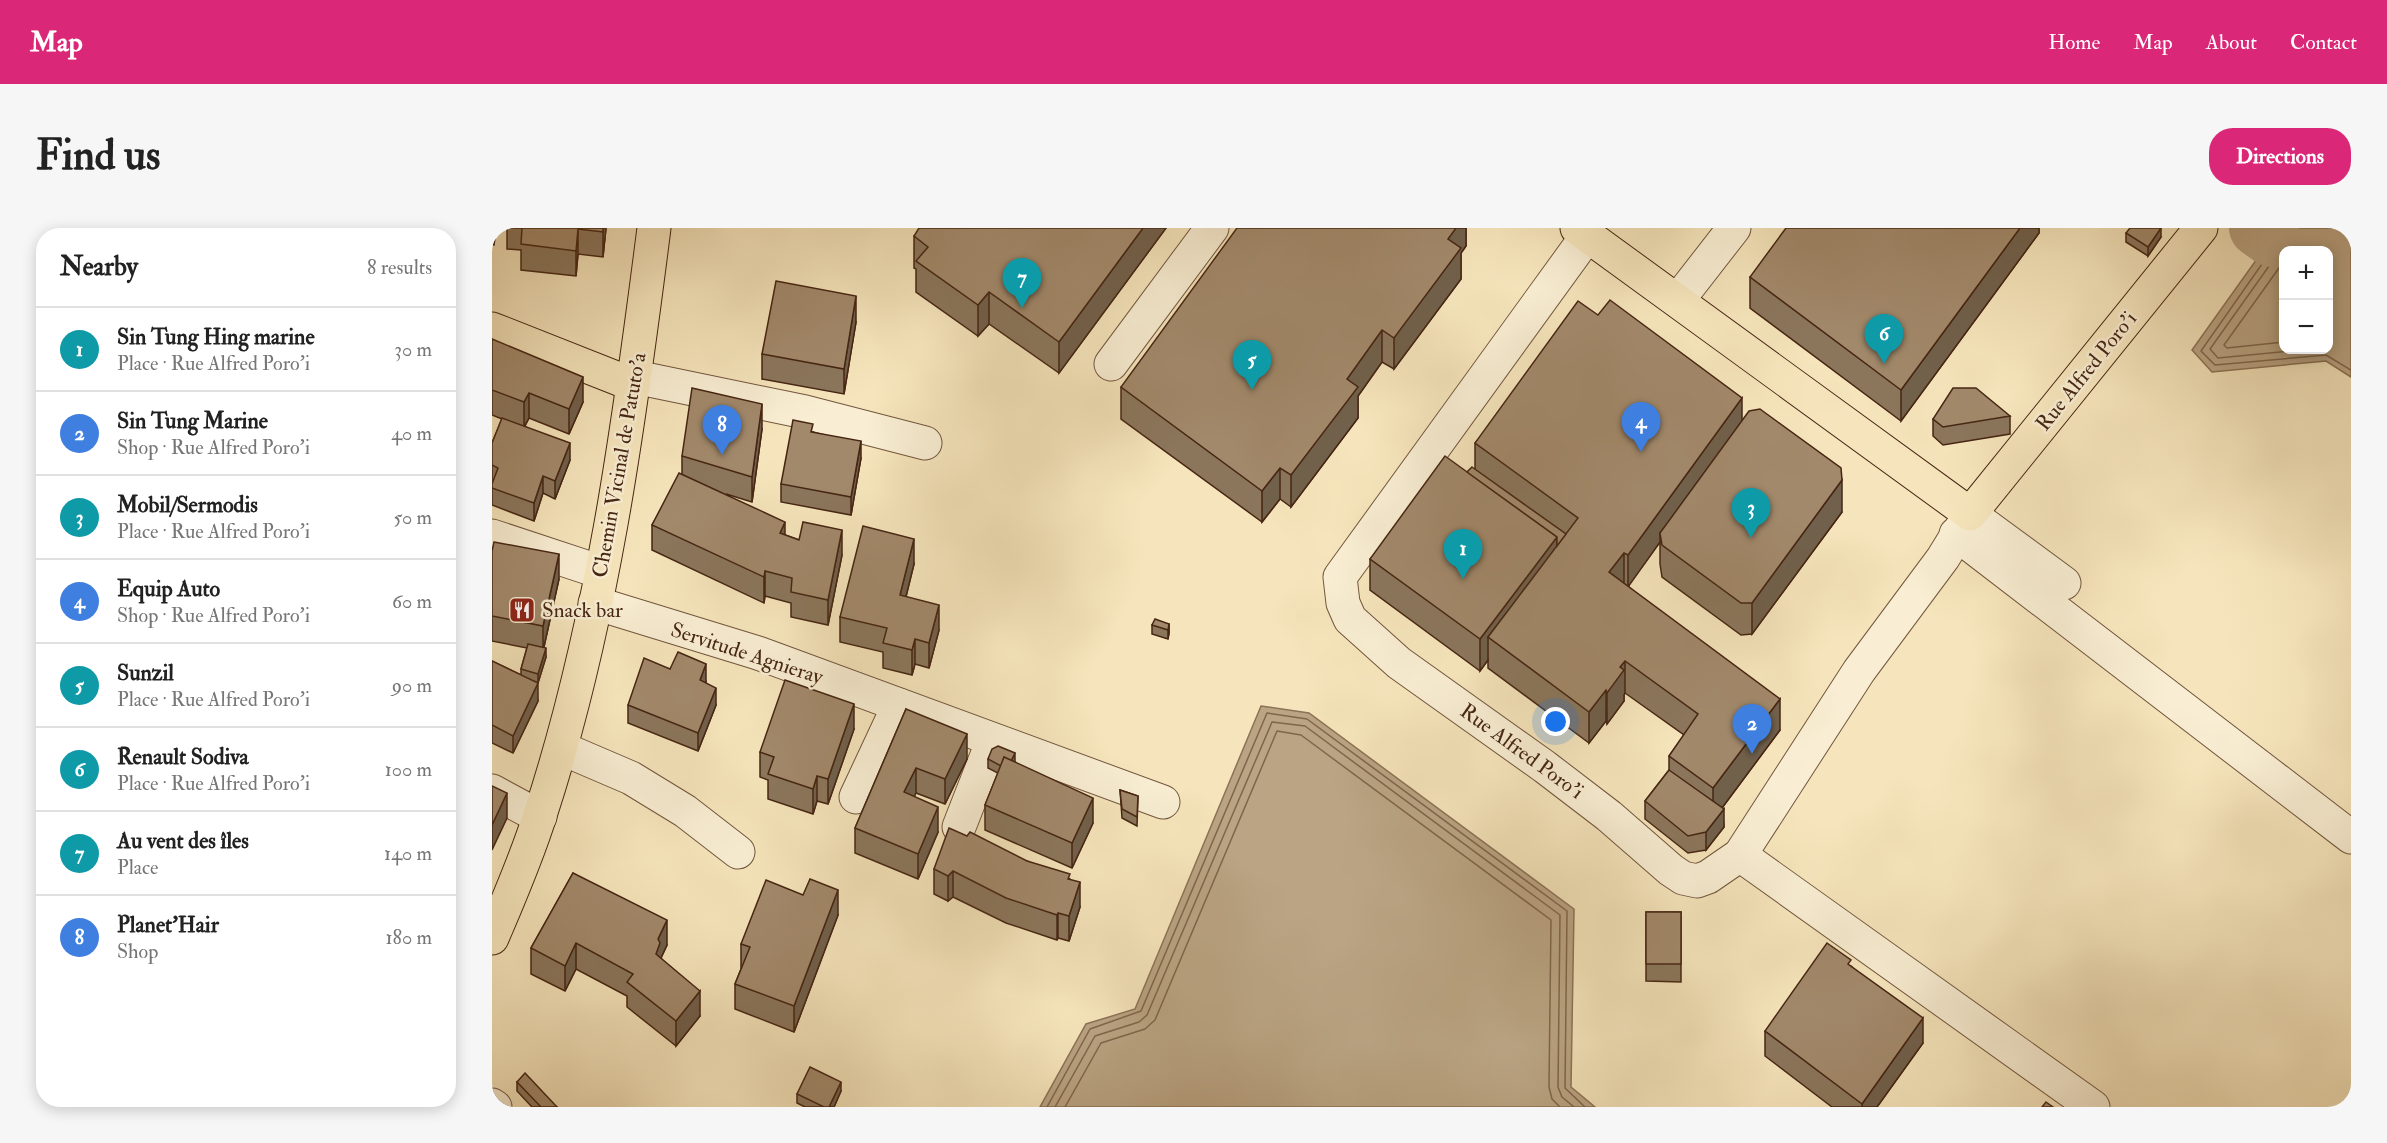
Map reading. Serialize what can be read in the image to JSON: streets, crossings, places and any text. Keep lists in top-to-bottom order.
{
  "streets": {
    "main road": ["Rue Alfred Poro'i", "Chemin Vicinal de Patuto'a"],
    "street": ["Servitude Agnieray"]
  },
  "crossings": [
    ["Chemin Vicinal de Patuto'a", "Servitude Agnieray"]
  ],
  "places": {
    "restaurant": ["Snack bar"]
  },
  "page": {
    "header": "Map",
    "nav": [
      "Home",
      "Map",
      "About",
      "Contact"
    ],
    "buttons": "Directions",
    "title": "Find us",
    "heading": ["Nearby", "8 results"],
    "map_buttons": ["+", "−"],
    "pins": [
      "7",
      "6",
      "5",
      "4",
      "8",
      "3",
      "1",
      "2"
    ],
    "list": [
      {
        "mark": "1",
        "name": "Sin Tung Hing marine",
        "note": "Place · Rue Alfred Poro'i",
        "value": "30 m"
      },
      {
        "mark": "2",
        "name": "Sin Tung Marine",
        "note": "Shop · Rue Alfred Poro'i",
        "value": "40 m"
      },
      {
        "mark": "3",
        "name": "Mobil/Sermodis",
        "note": "Place · Rue Alfred Poro'i",
        "value": "50 m"
      },
      {
        "mark": "4",
        "name": "Equip Auto",
        "note": "Shop · Rue Alfred Poro'i",
        "value": "60 m"
      },
      {
        "mark": "5",
        "name": "Sunzil",
        "note": "Place · Rue Alfred Poro'i",
        "value": "90 m"
      },
      {
        "mark": "6",
        "name": "Renault Sodiva",
        "note": "Place · Rue Alfred Poro'i",
        "value": "100 m"
      },
      {
        "mark": "7",
        "name": "Au vent des îles",
        "note": "Place",
        "value": "140 m"
      },
      {
        "mark": "8",
        "name": "Planet'Hair",
        "note": "Shop",
        "value": "180 m"
      }
    ]
  }
}
